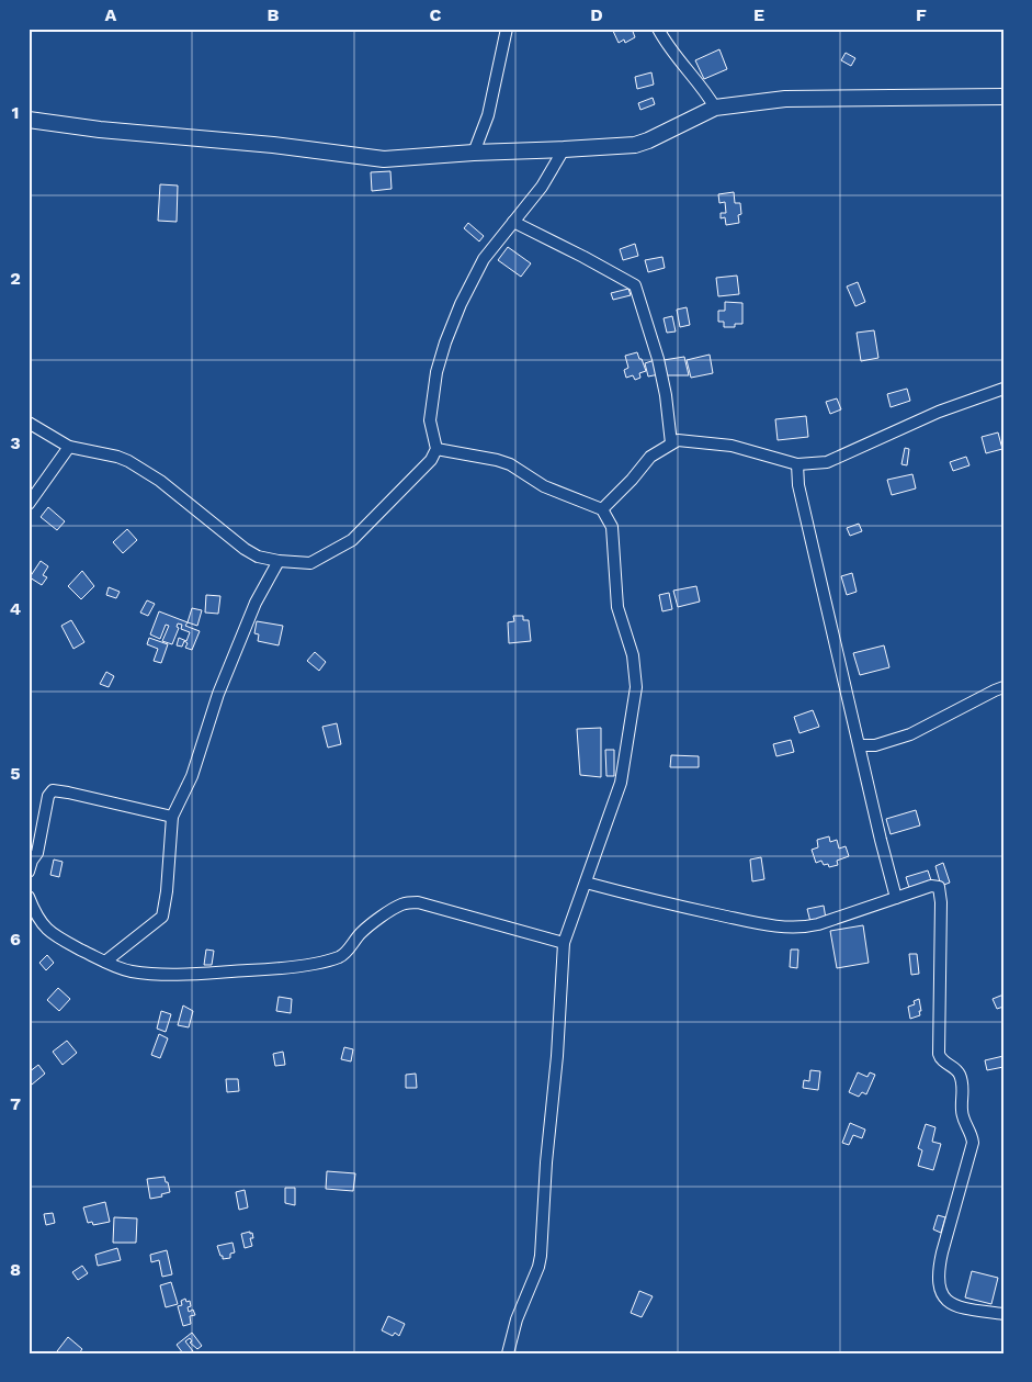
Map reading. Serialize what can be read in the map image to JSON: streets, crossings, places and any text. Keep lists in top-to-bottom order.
{
  "grid": {
    "columns": [
      "A",
      "B",
      "C",
      "D",
      "E",
      "F"
    ],
    "rows": [
      "1",
      "2",
      "3",
      "4",
      "5",
      "6",
      "7",
      "8"
    ]
  }
}
